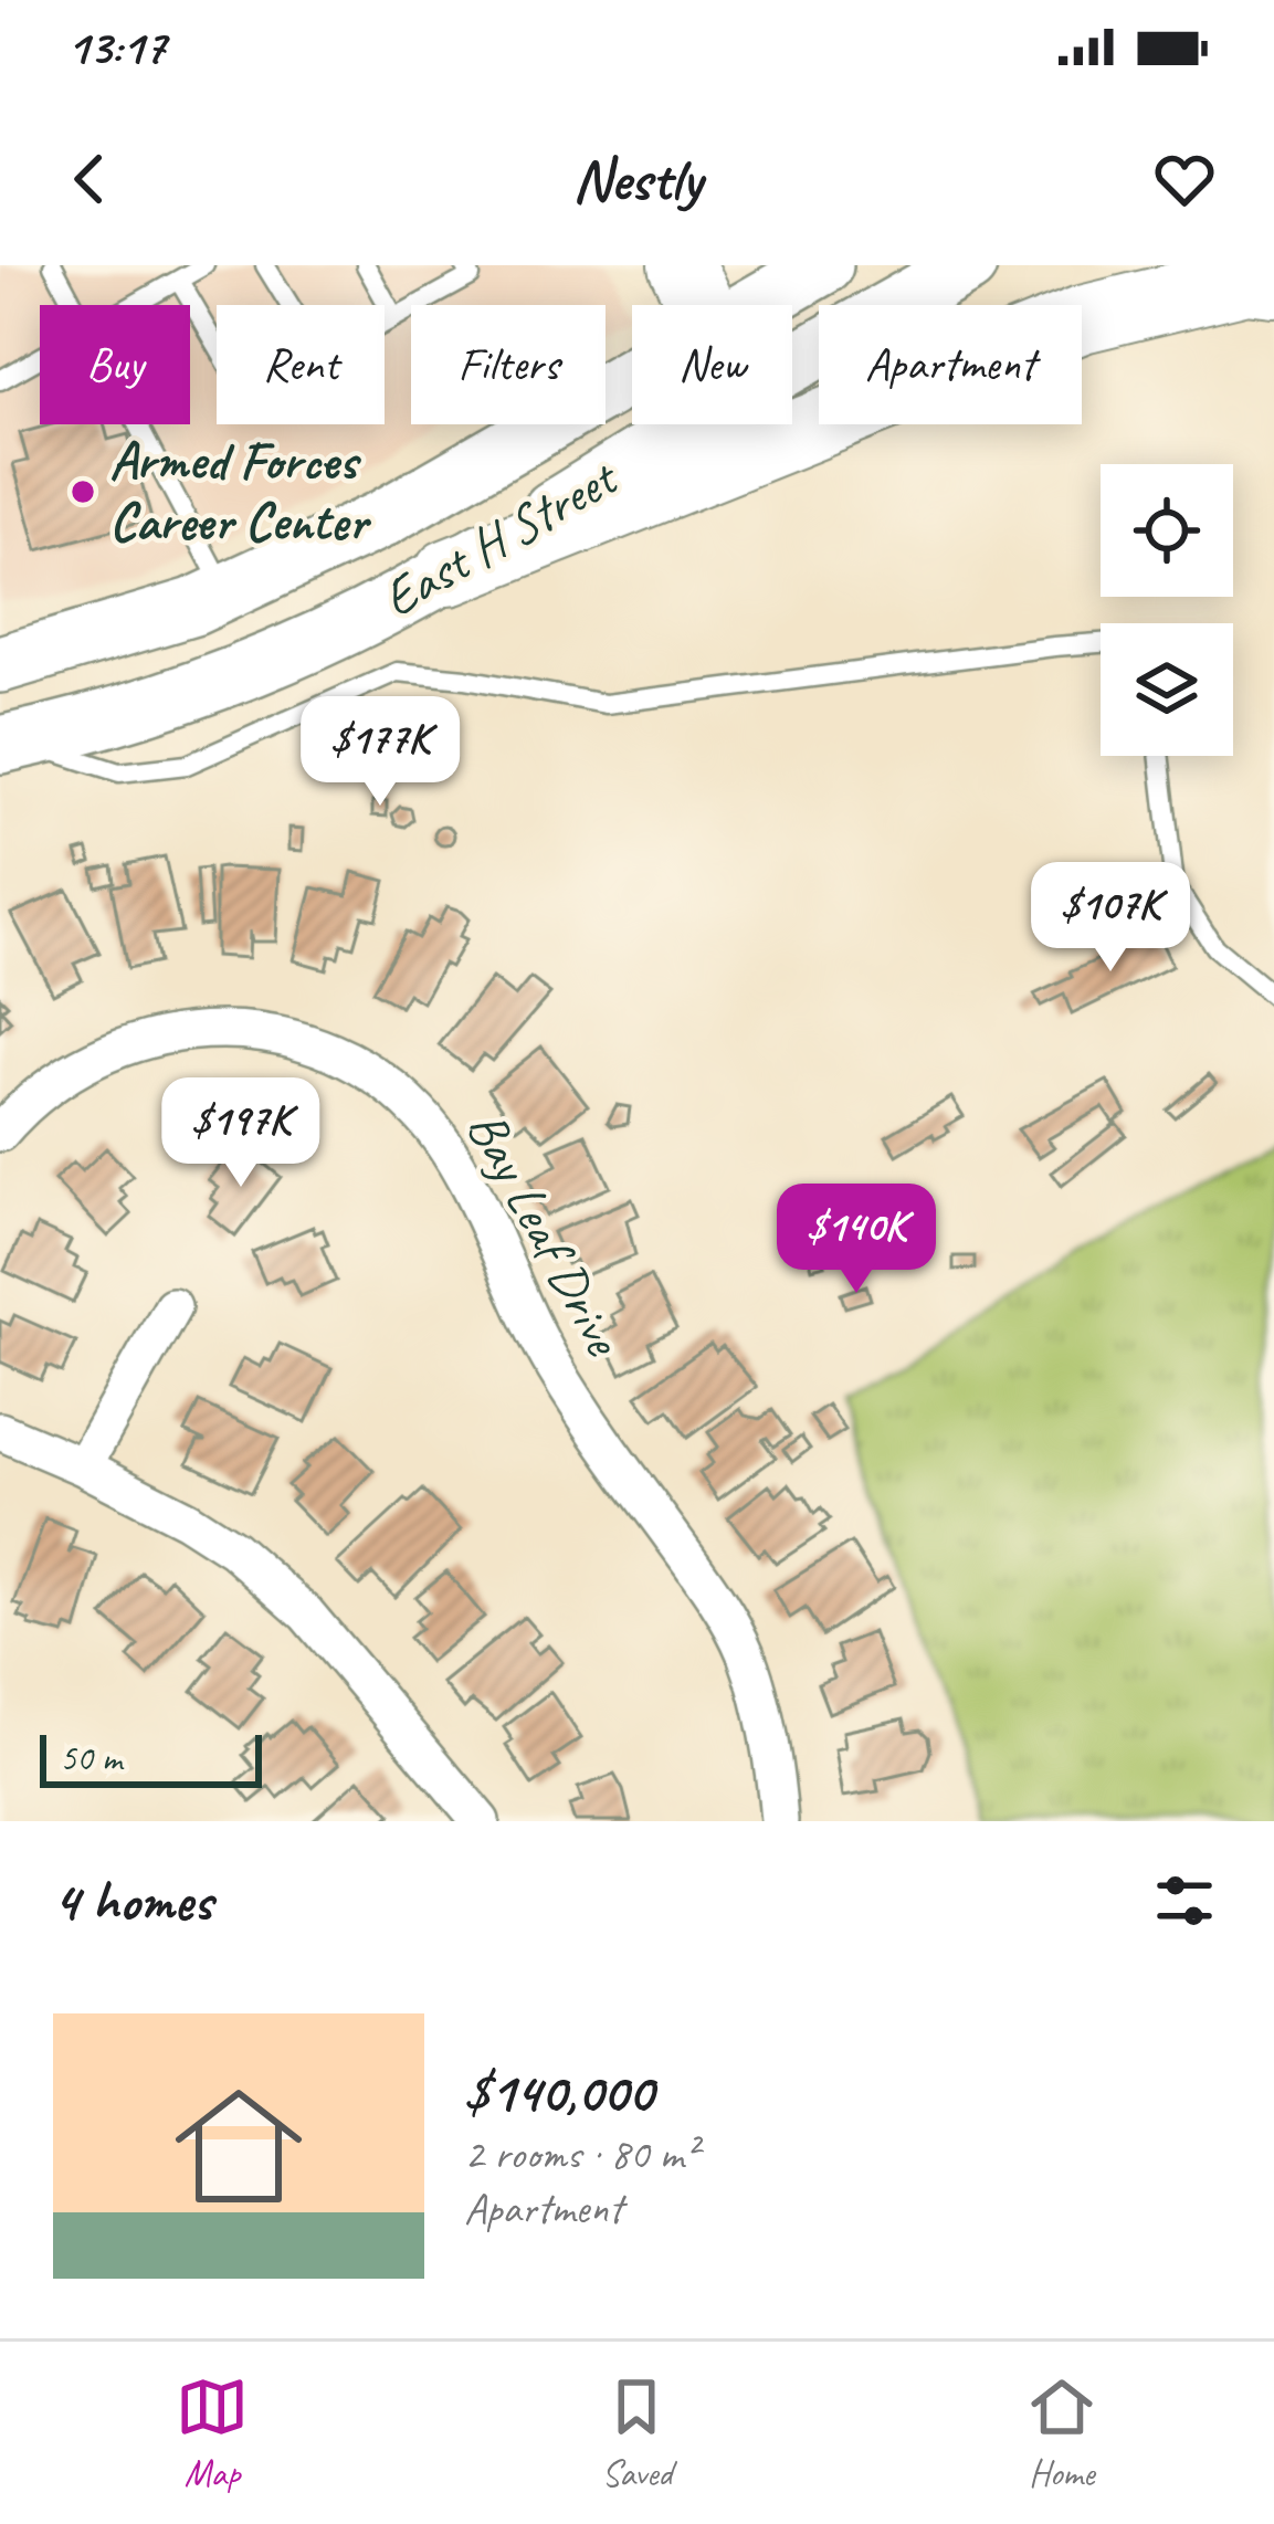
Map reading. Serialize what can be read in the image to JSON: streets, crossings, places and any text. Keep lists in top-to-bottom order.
{
  "streets": {
    "main road": ["East H Street"],
    "street": ["Bay Leaf Drive"]
  },
  "places": ["Armed Forces Career Center"],
  "scale_bar": "50 m",
  "page": {
    "status": "13:17",
    "header": "Nestly",
    "chip": [
      "Buy",
      "Rent",
      "Filters",
      "New",
      "Apartment"
    ],
    "price": [
      "$177K",
      "$107K",
      "$197K",
      "$140K"
    ],
    "scale": "50 m",
    "heading": "4 homes",
    "list": [
      {
        "name": "$140,000",
        "note": "2 rooms · 80 m² · Apartment"
      }
    ],
    "tabs": ["Map", "Saved", "Home"]
  }
}
